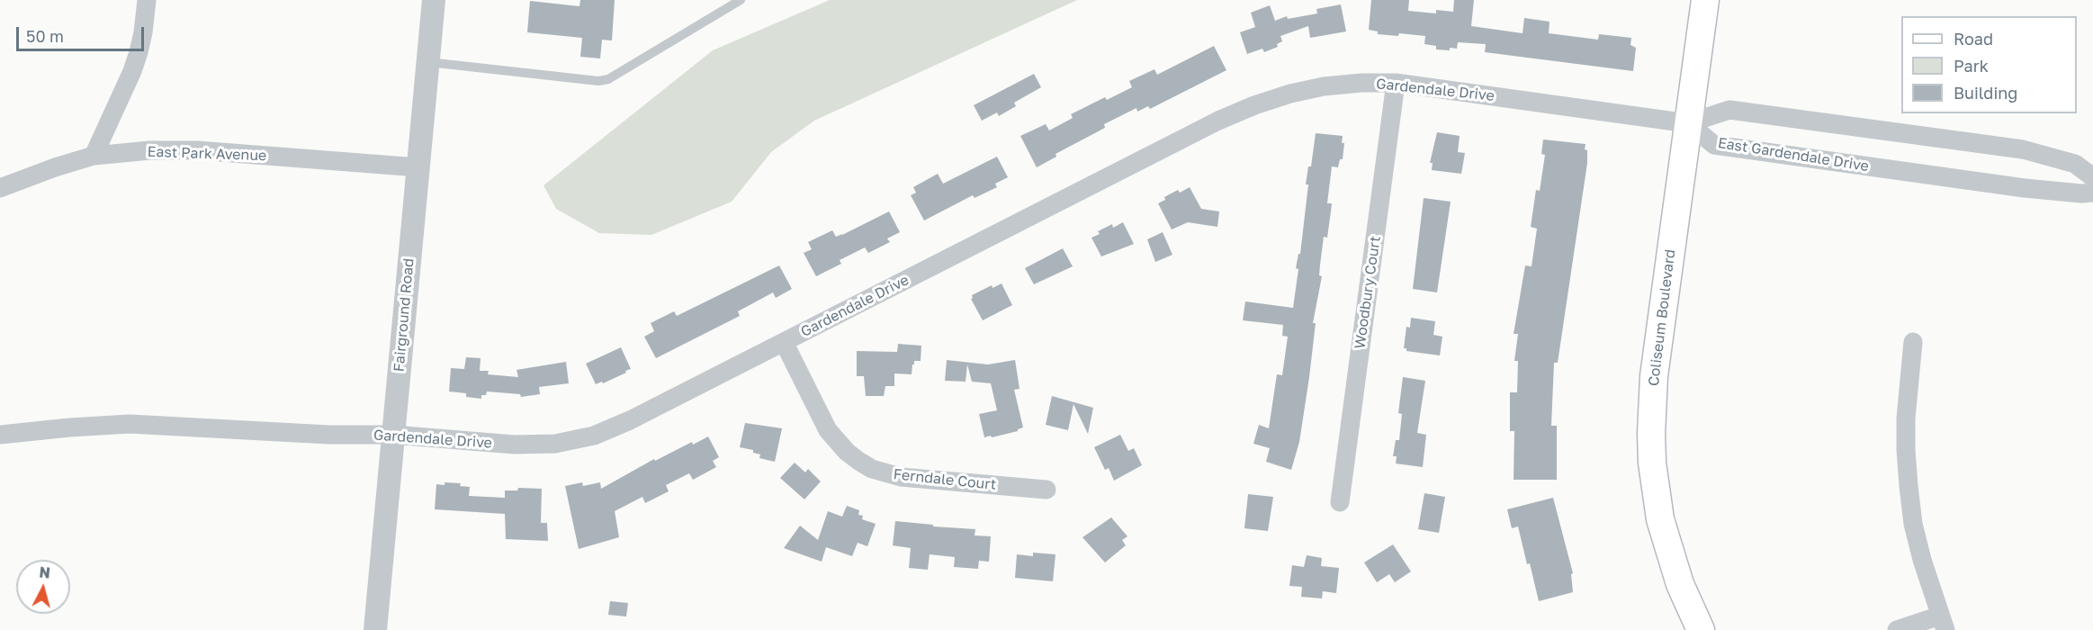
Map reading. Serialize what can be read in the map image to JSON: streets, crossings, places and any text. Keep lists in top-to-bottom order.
{
  "streets": {
    "main road": ["Coliseum Boulevard"],
    "street": [
      "Gardendale Drive",
      "East Park Avenue",
      "East Gardendale Drive",
      "Woodbury Court",
      "Fairground Road",
      "Ferndale Court"
    ]
  },
  "crossings": [
    ["Gardendale Drive", "East Gardendale Drive"],
    ["Gardendale Drive", "Woodbury Court"],
    ["Gardendale Drive", "Fairground Road"],
    ["Gardendale Drive", "Coliseum Boulevard"],
    ["Gardendale Drive", "Ferndale Court"],
    ["East Park Avenue", "Fairground Road"],
    ["East Gardendale Drive", "Coliseum Boulevard"]
  ],
  "legend": ["Road", "Park", "Building"],
  "scale_bar": "50 m",
  "north": "top"
}
